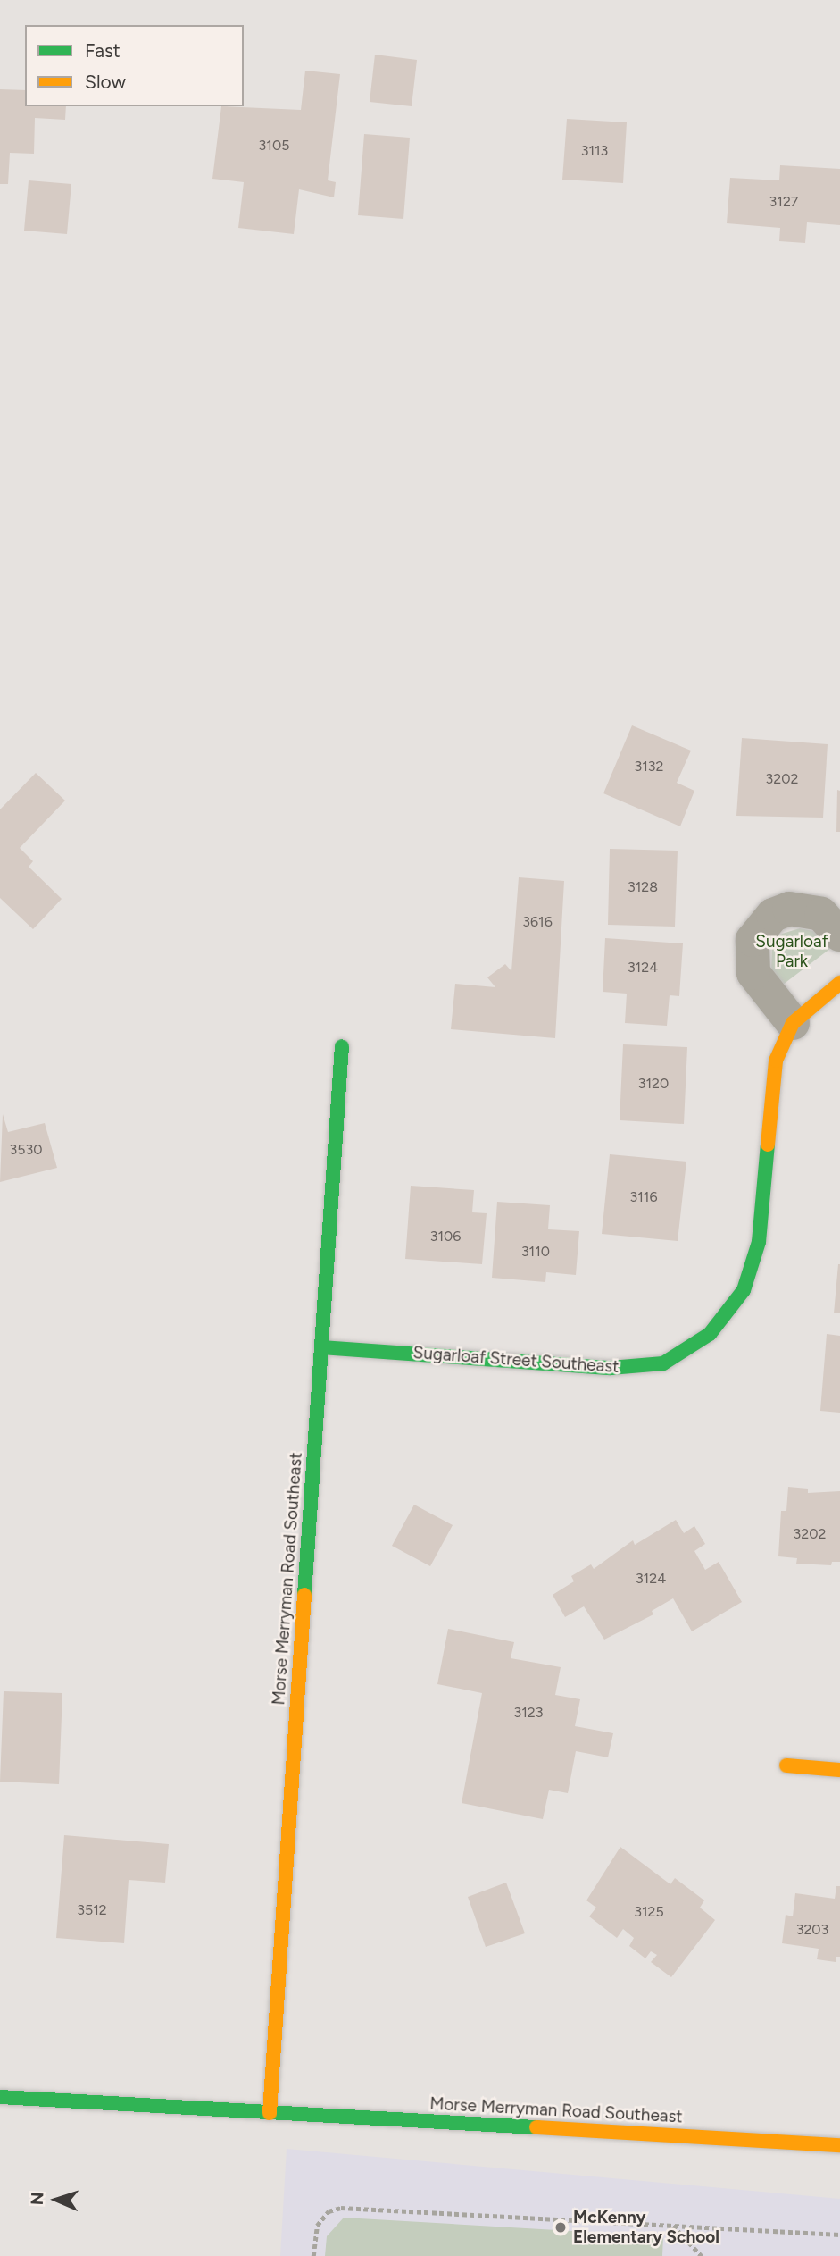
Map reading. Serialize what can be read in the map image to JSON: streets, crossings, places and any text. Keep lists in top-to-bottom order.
{
  "streets": {
    "street": ["Sugarloaf Street Southeast", "Morse Merryman Road Southeast"]
  },
  "crossings": [
    ["Sugarloaf Street Southeast", "Morse Merryman Road Southeast"]
  ],
  "parks": ["Sugarloaf Park"],
  "places": ["McKenny Elementary School"],
  "house_numbers": [
    "3105",
    "3113",
    "3127",
    "3132",
    "3202",
    "3128",
    "3616",
    "3124",
    "3120",
    "3530",
    "3116",
    "3106",
    "3110",
    "3202",
    "3124",
    "3123",
    "3512",
    "3125",
    "3203"
  ],
  "legend": ["Fast", "Slow"],
  "north": "left"
}
